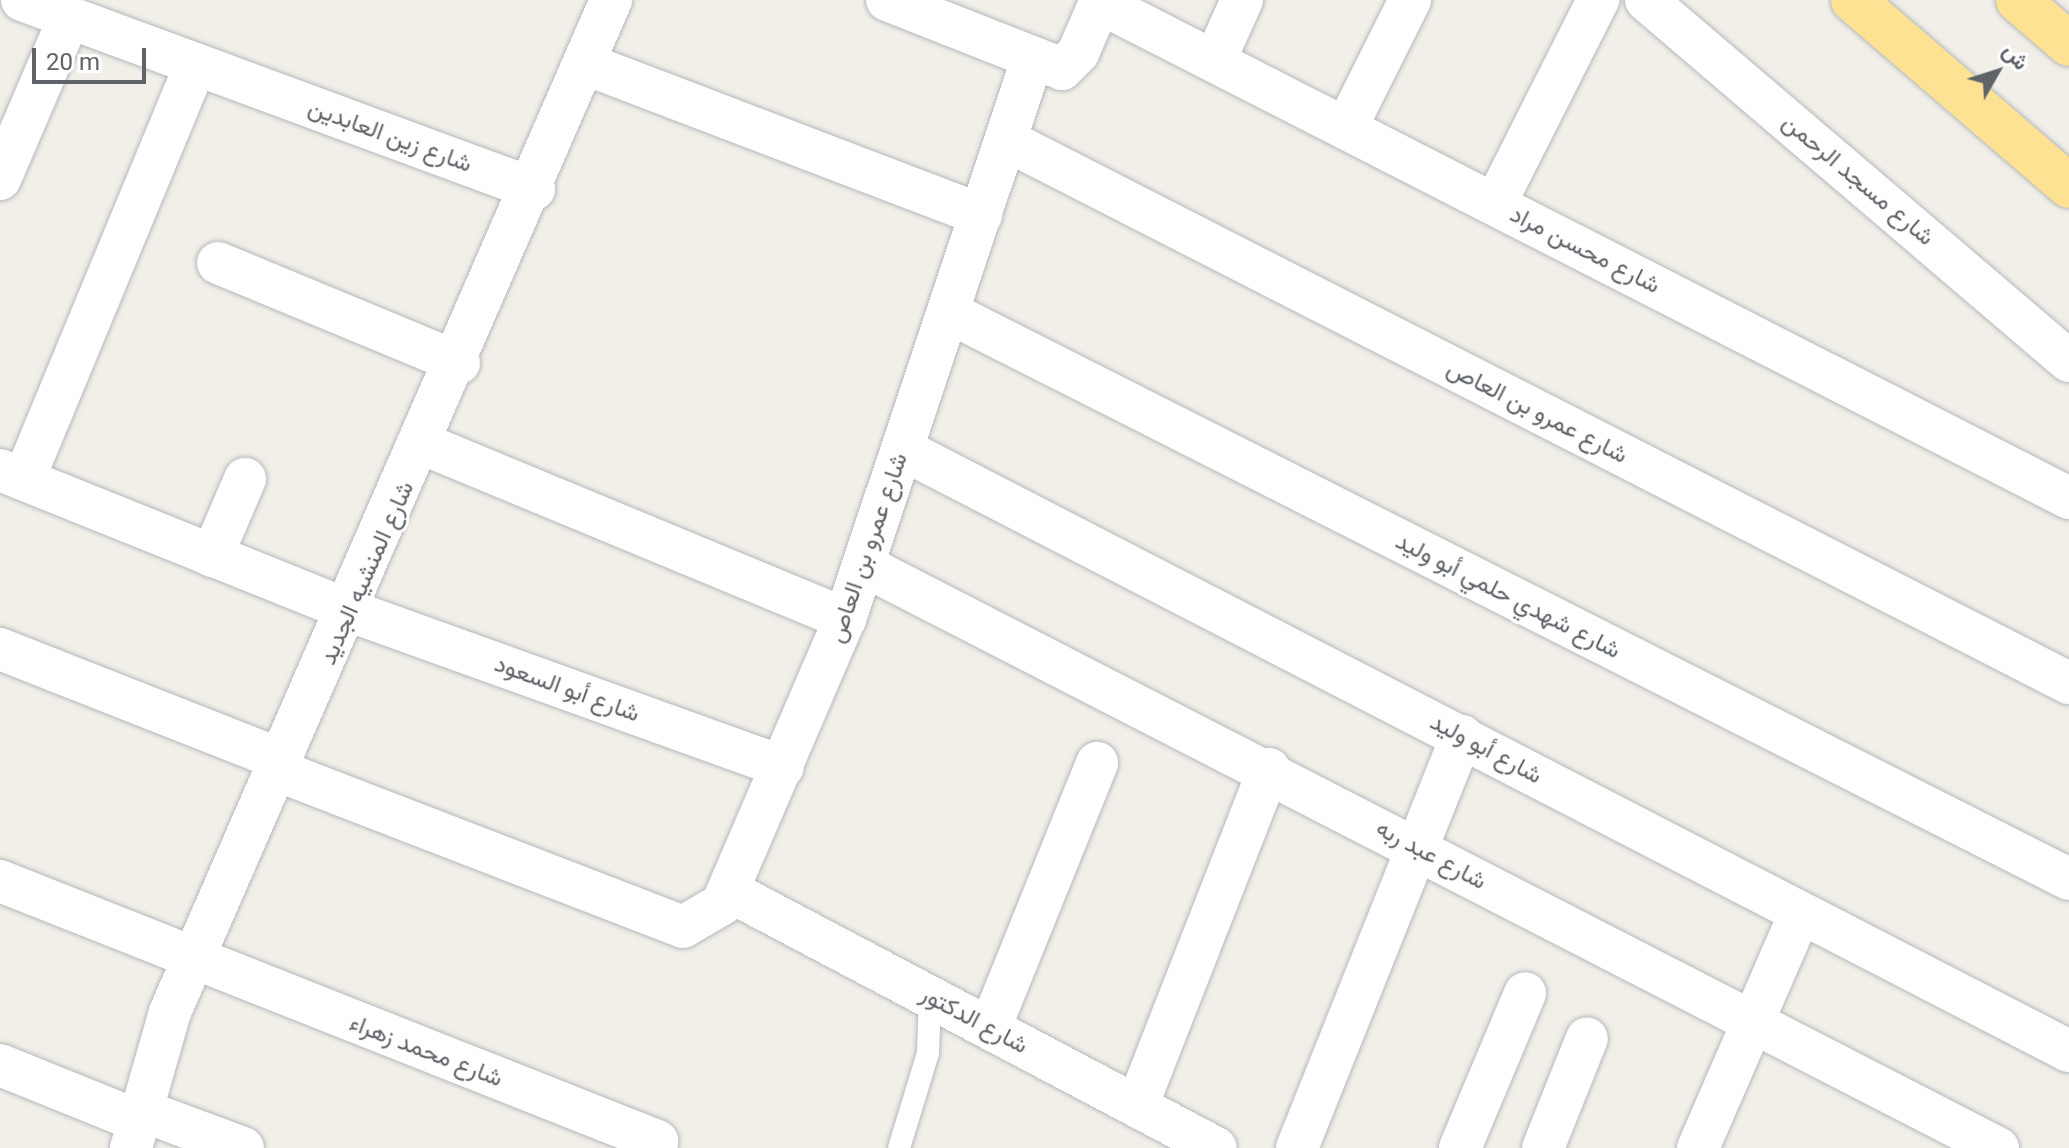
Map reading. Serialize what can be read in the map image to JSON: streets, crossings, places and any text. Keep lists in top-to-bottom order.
{
  "streets": {
    "street": [
      "شارع زين العابدين",
      "شارع مسجد الرحمن",
      "شارع محسن مراد",
      "شارع عمرو بن العاص",
      "شارع المنشيه الجديد",
      "شارع شهدي حلمي أبو وليد",
      "شارع أبو السعود",
      "شارع أبو وليد",
      "شارع عبد ربه",
      "شارع الدكتور",
      "شارع محمد زهراء"
    ]
  },
  "crossings": [
    ["شارع زين العابدين", "شارع المنشيه الجديد"],
    ["شارع عمرو بن العاص", "شارع المنشيه الجديد"],
    ["شارع عمرو بن العاص", "شارع شهدي حلمي أبو وليد"],
    ["شارع عمرو بن العاص", "شارع أبو السعود"],
    ["شارع عمرو بن العاص", "شارع أبو وليد"],
    ["شارع عمرو بن العاص", "شارع عبد ربه"],
    ["شارع عمرو بن العاص", "شارع الدكتور"],
    ["شارع المنشيه الجديد", "شارع أبو السعود"],
    ["شارع المنشيه الجديد", "شارع محمد زهراء"]
  ],
  "scale_bar": "20 m",
  "north": "top right"
}
